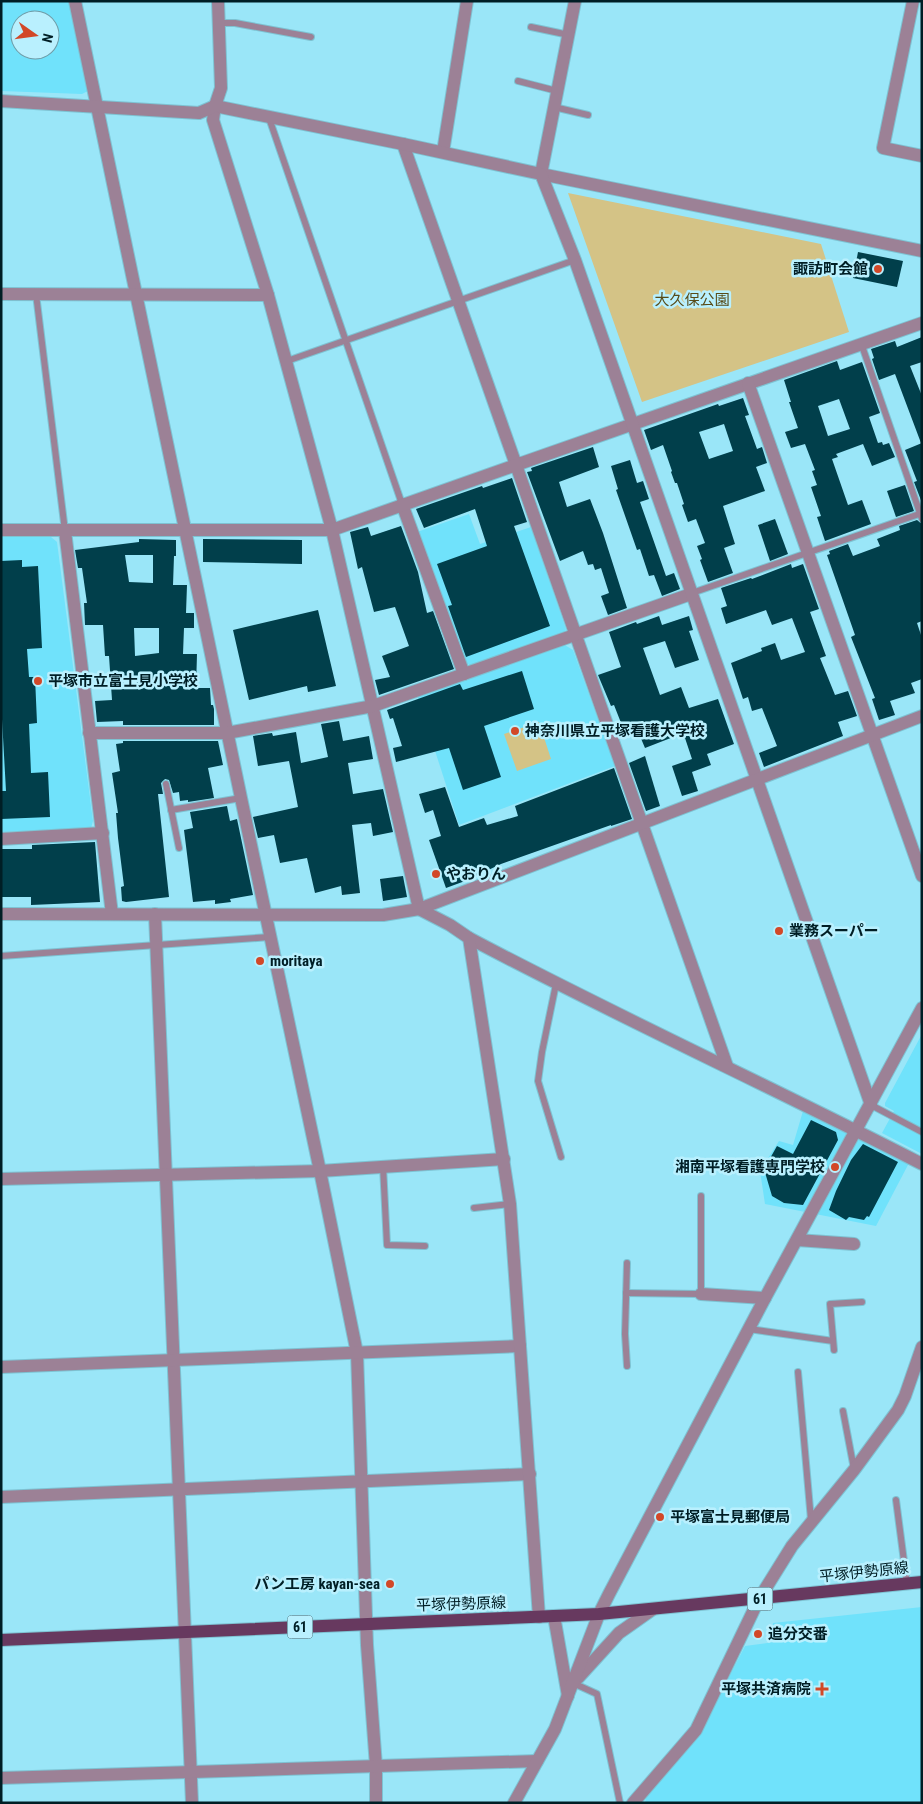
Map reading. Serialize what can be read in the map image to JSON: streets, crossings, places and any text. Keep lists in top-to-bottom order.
{
  "streets": {
    "main road": ["平塚伊勢原線", "61"]
  },
  "parks": ["大久保公園"],
  "places": {
    "other": [
      "諏訪町会館",
      "平塚市立富士見小学校",
      "神奈川県立平塚看護大学校",
      "やおりん",
      "業務スーパー",
      "moritaya",
      "湘南平塚看護専門学校",
      "平塚富士見郵便局",
      "パン工房 kayan-sea",
      "追分交番"
    ],
    "health": ["平塚共済病院"]
  },
  "north": "right"
}
